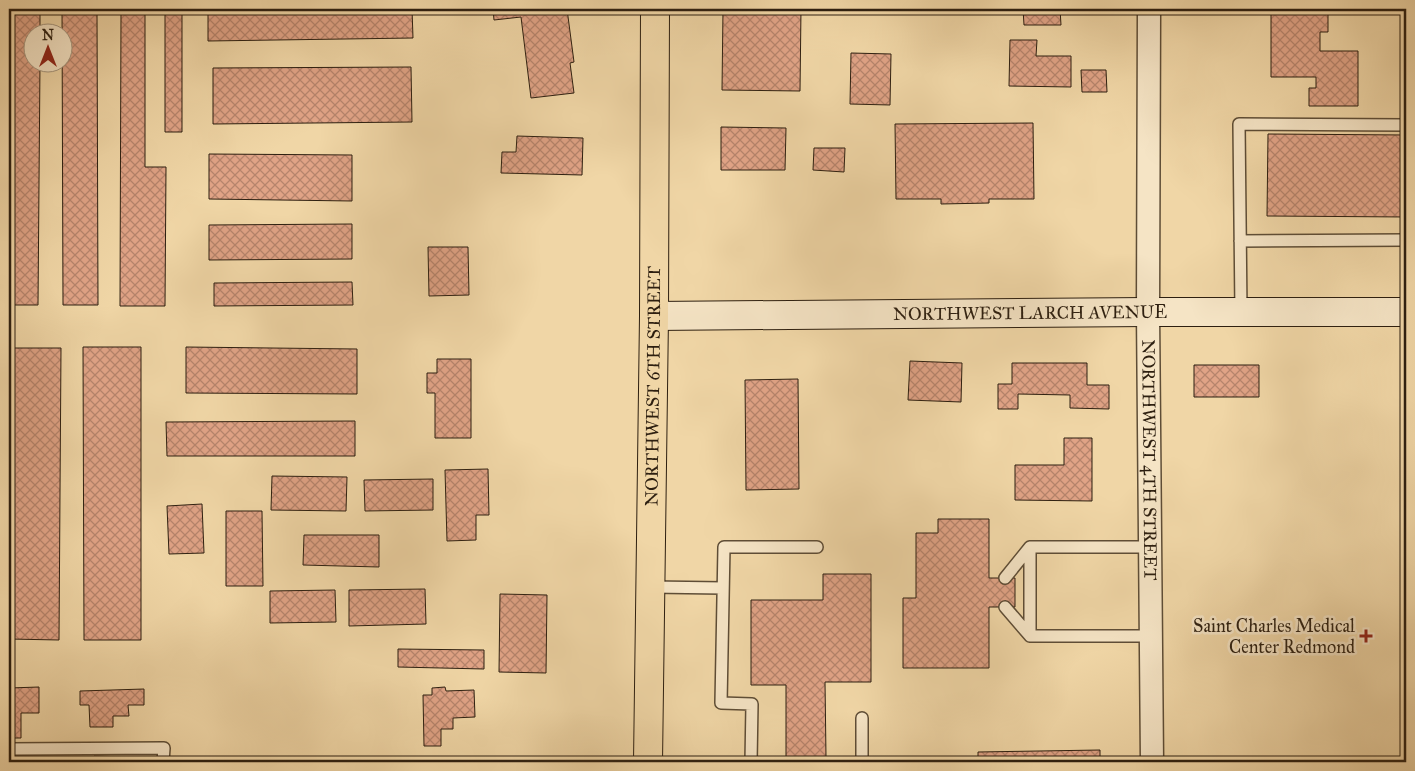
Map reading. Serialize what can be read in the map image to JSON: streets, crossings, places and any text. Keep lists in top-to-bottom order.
{
  "streets": {
    "main road": ["NORTHWEST 6TH STREET"],
    "street": ["NORTHWEST LARCH AVENUE", "NORTHWEST 4TH STREET"]
  },
  "crossings": [
    ["NORTHWEST LARCH AVENUE", "NORTHWEST 6TH STREET"],
    ["NORTHWEST LARCH AVENUE", "NORTHWEST 4TH STREET"]
  ],
  "places": {
    "health": ["Saint Charles Medical Center Redmond"]
  },
  "north": "top"
}
